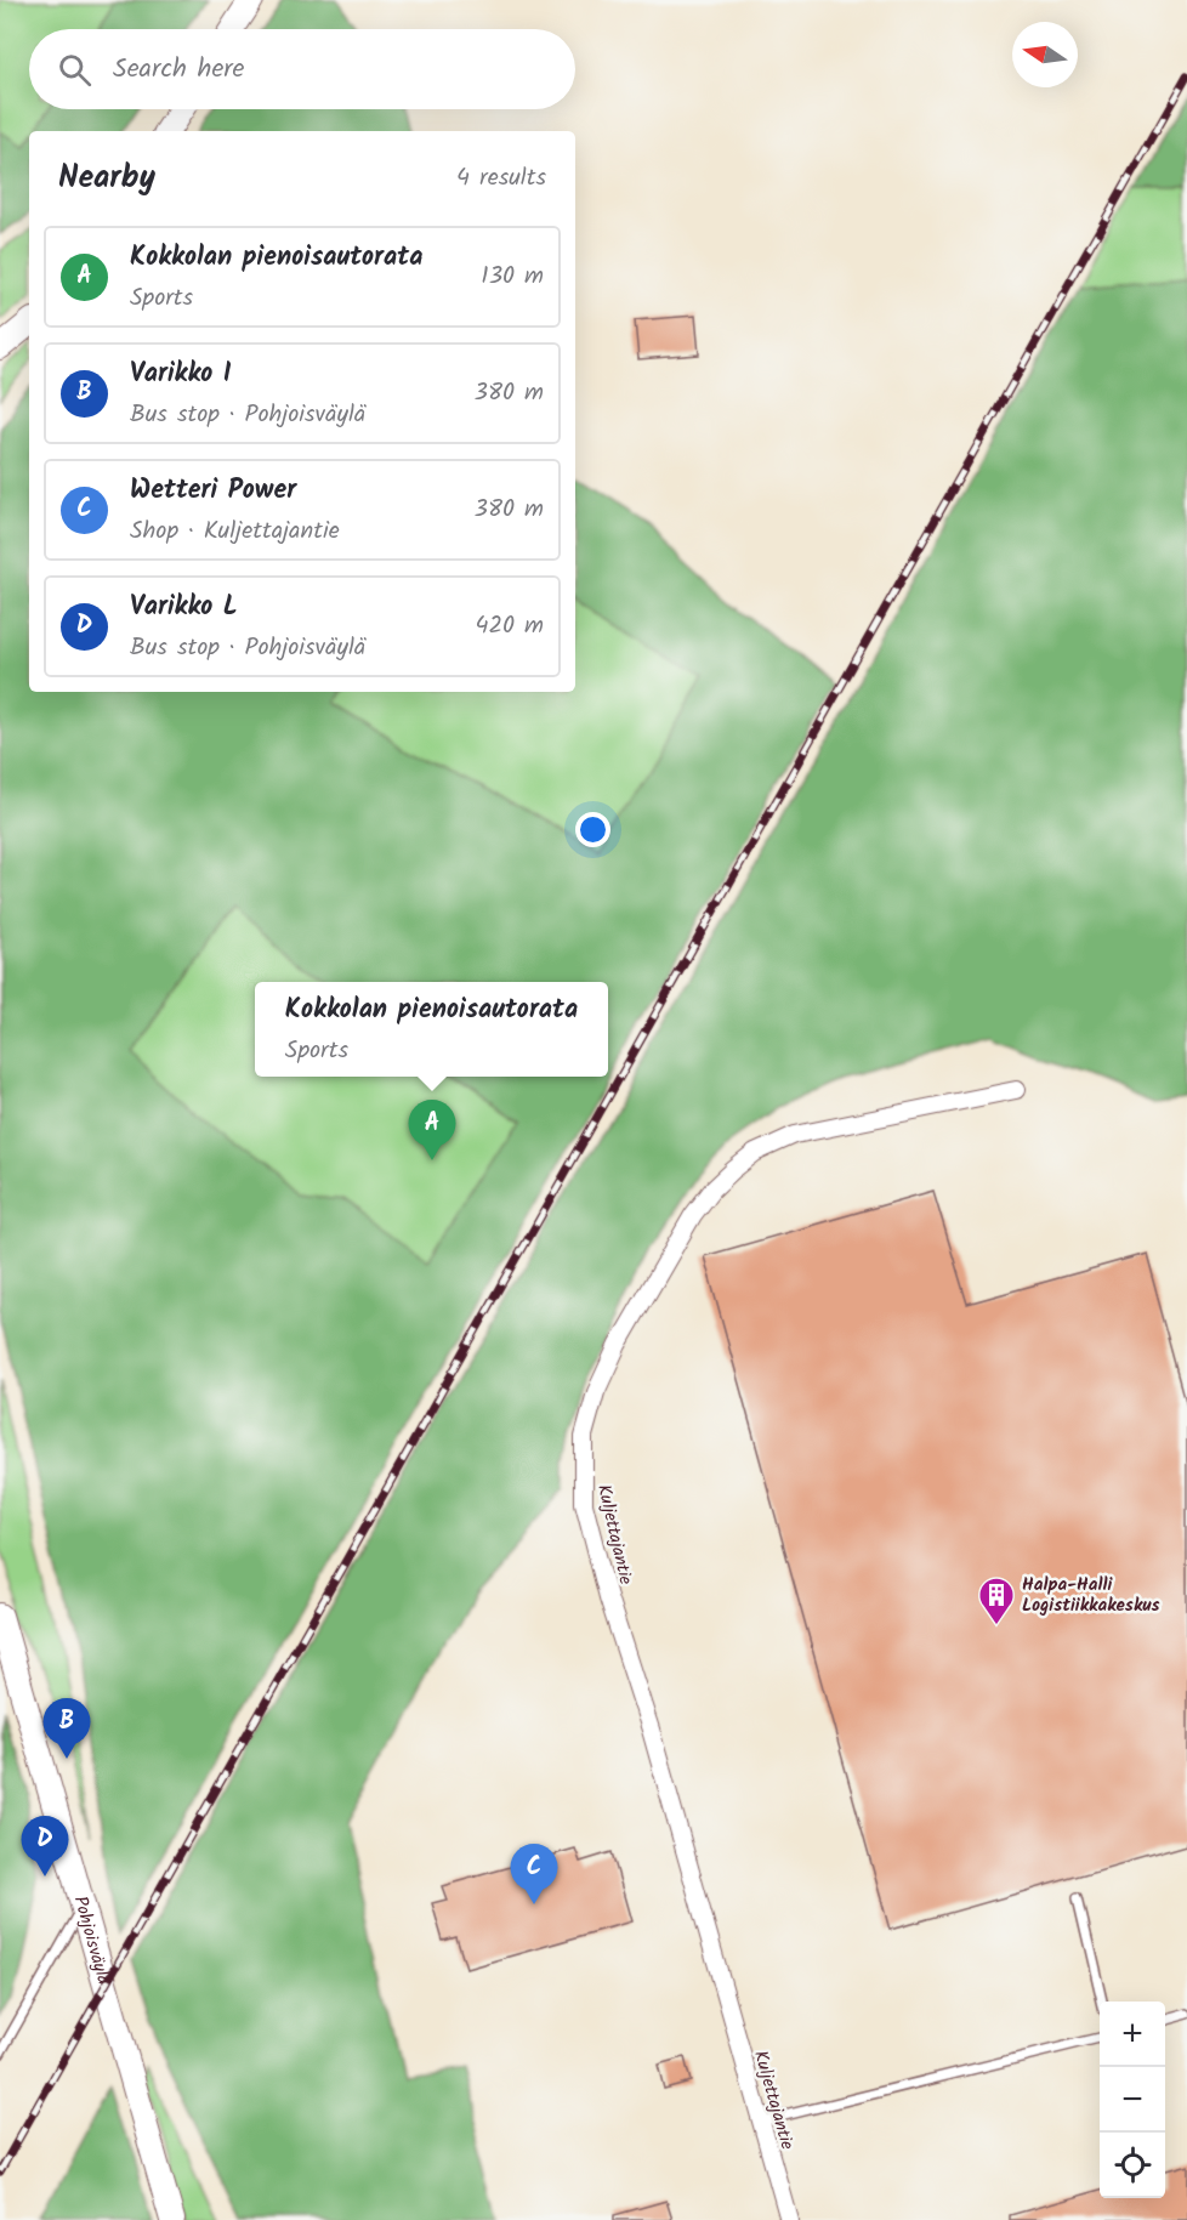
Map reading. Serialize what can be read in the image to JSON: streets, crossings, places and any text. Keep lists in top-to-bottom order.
{
  "streets": {
    "main road": ["Pohjoisväylä"],
    "street": ["Kuljettajantie"]
  },
  "places": {
    "building": ["Halpa-Halli Logistiikkakeskus"]
  },
  "north": "left",
  "page": {
    "search": "Search here",
    "heading": ["Nearby", "4 results"],
    "list": [
      {
        "mark": "A",
        "name": "Kokkolan pienoisautorata",
        "note": "Sports",
        "value": "130 m"
      },
      {
        "mark": "B",
        "name": "Varikko I",
        "note": "Bus stop · Pohjoisväylä",
        "value": "380 m"
      },
      {
        "mark": "C",
        "name": "Wetteri Power",
        "note": "Shop · Kuljettajantie",
        "value": "380 m"
      },
      {
        "mark": "D",
        "name": "Varikko L",
        "note": "Bus stop · Pohjoisväylä",
        "value": "420 m"
      }
    ],
    "popup": ["Kokkolan pienoisautorata", "Sports"],
    "pins": [
      "A",
      "B",
      "D",
      "C"
    ],
    "map_buttons": ["+", "−"]
  }
}
